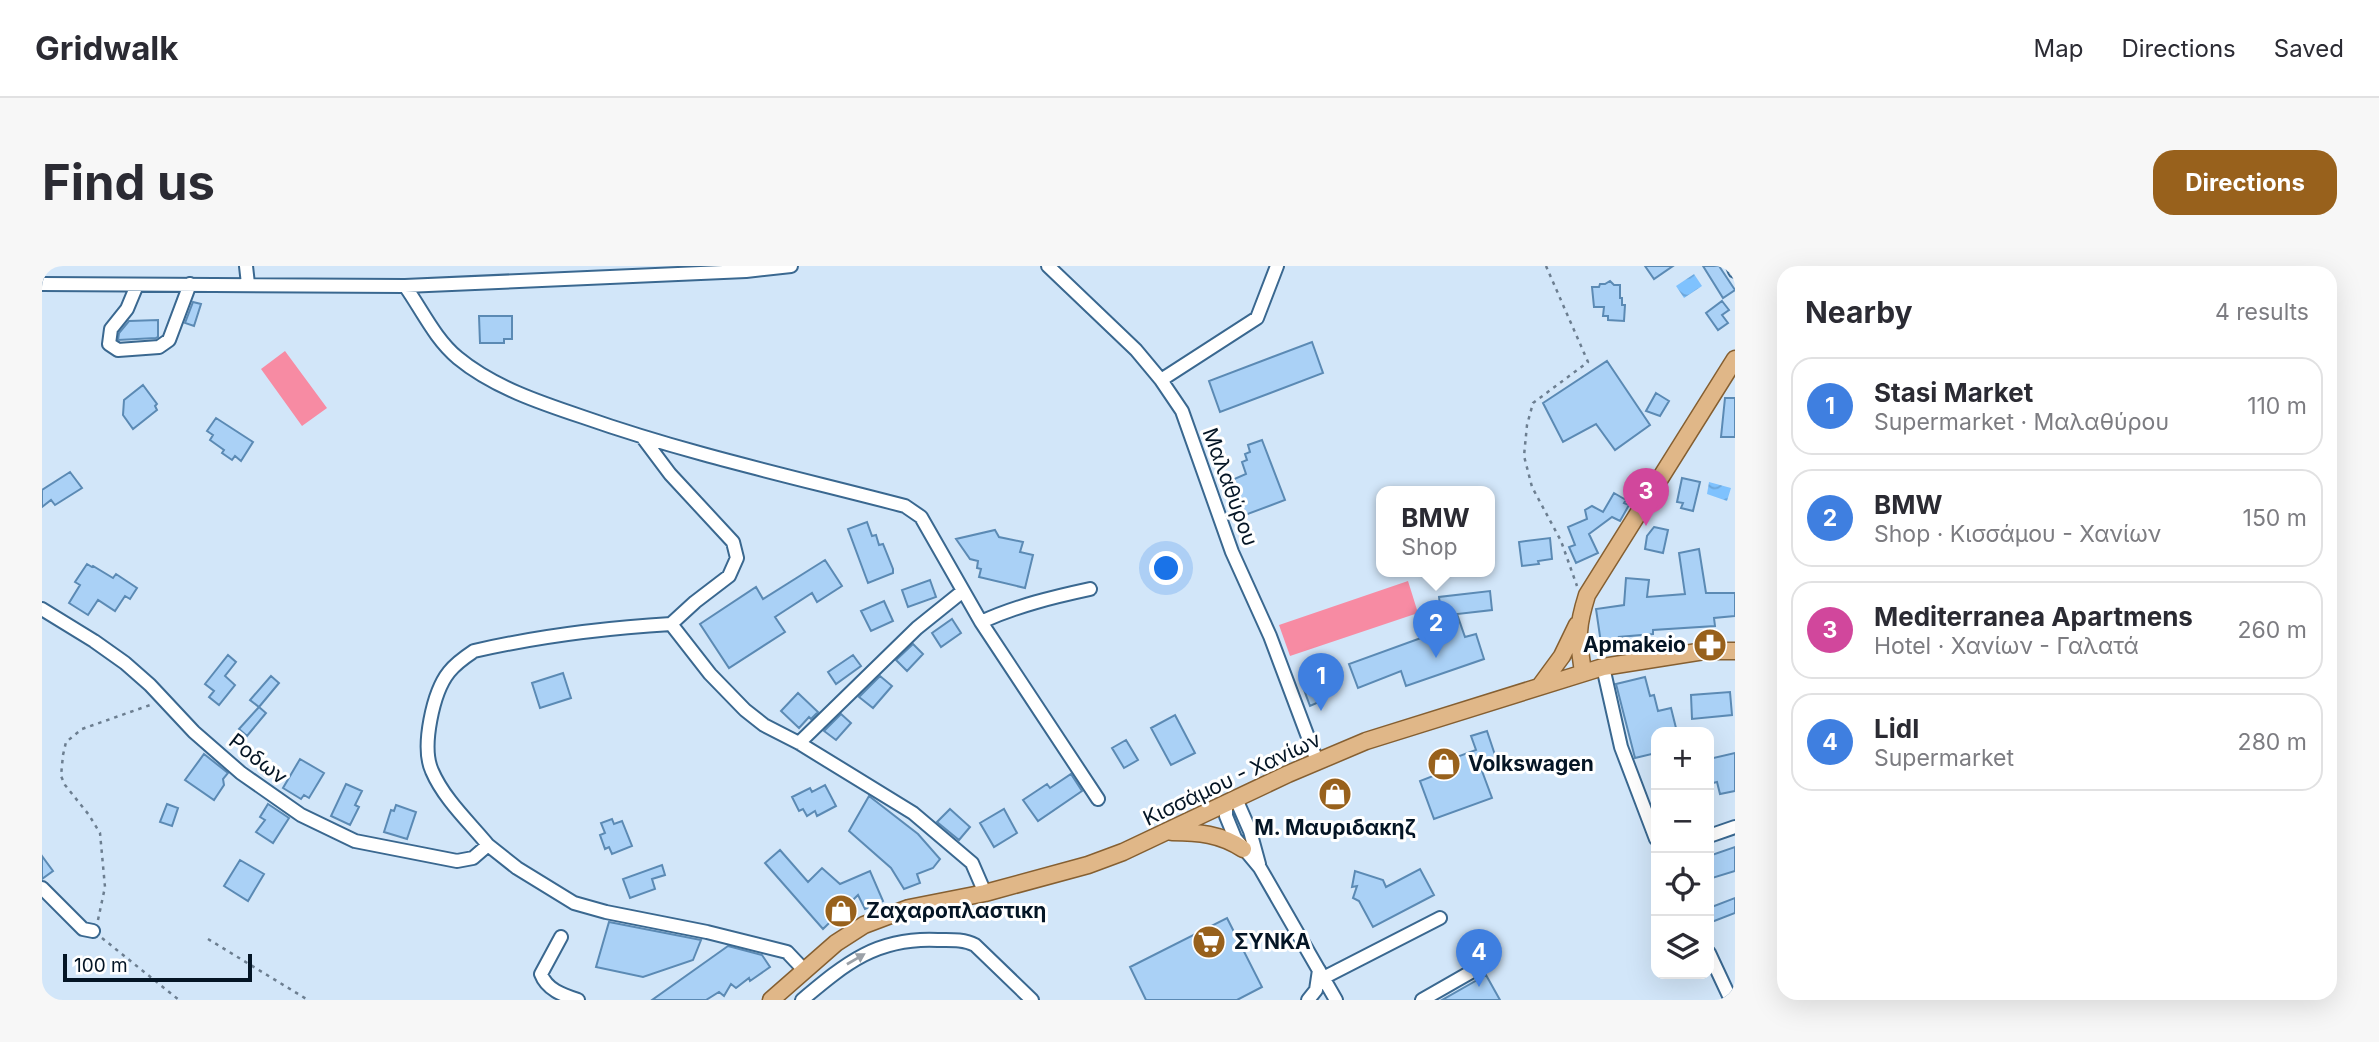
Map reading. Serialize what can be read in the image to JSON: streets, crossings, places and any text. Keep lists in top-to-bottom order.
{
  "streets": {
    "main road": ["Κισσάμου - Χανίων"],
    "street": ["Μαλαθύρου", "Ροδων"]
  },
  "crossings": [
    ["Μαλαθύρου", "Κισσάμου - Χανίων"]
  ],
  "places": {
    "pharmacy": ["Apmakeio"],
    "shop": ["Volkswagen", "Μ. Μαυριδακηζ", "Ζαχαροπλαστικη"],
    "supermarket": ["ΣΥΝΚΑ"]
  },
  "scale_bar": "100 m",
  "page": {
    "header": "Gridwalk",
    "nav": ["Map", "Directions", "Saved"],
    "buttons": "Directions",
    "title": "Find us",
    "heading": ["Nearby", "4 results"],
    "list": [
      {
        "mark": "1",
        "name": "Stasi Market",
        "note": "Supermarket · Μαλαθύρου",
        "value": "110 m"
      },
      {
        "mark": "2",
        "name": "BMW",
        "note": "Shop · Κισσάμου - Χανίων",
        "value": "150 m"
      },
      {
        "mark": "3",
        "name": "Mediterranea Apartmens",
        "note": "Hotel · Χανίων - Γαλατά",
        "value": "260 m"
      },
      {
        "mark": "4",
        "name": "Lidl",
        "note": "Supermarket",
        "value": "280 m"
      }
    ],
    "pins": [
      "3",
      "2",
      "1",
      "4"
    ],
    "popup": ["BMW", "Shop"],
    "map_buttons": ["+", "−"],
    "scale": "100 m"
  }
}
